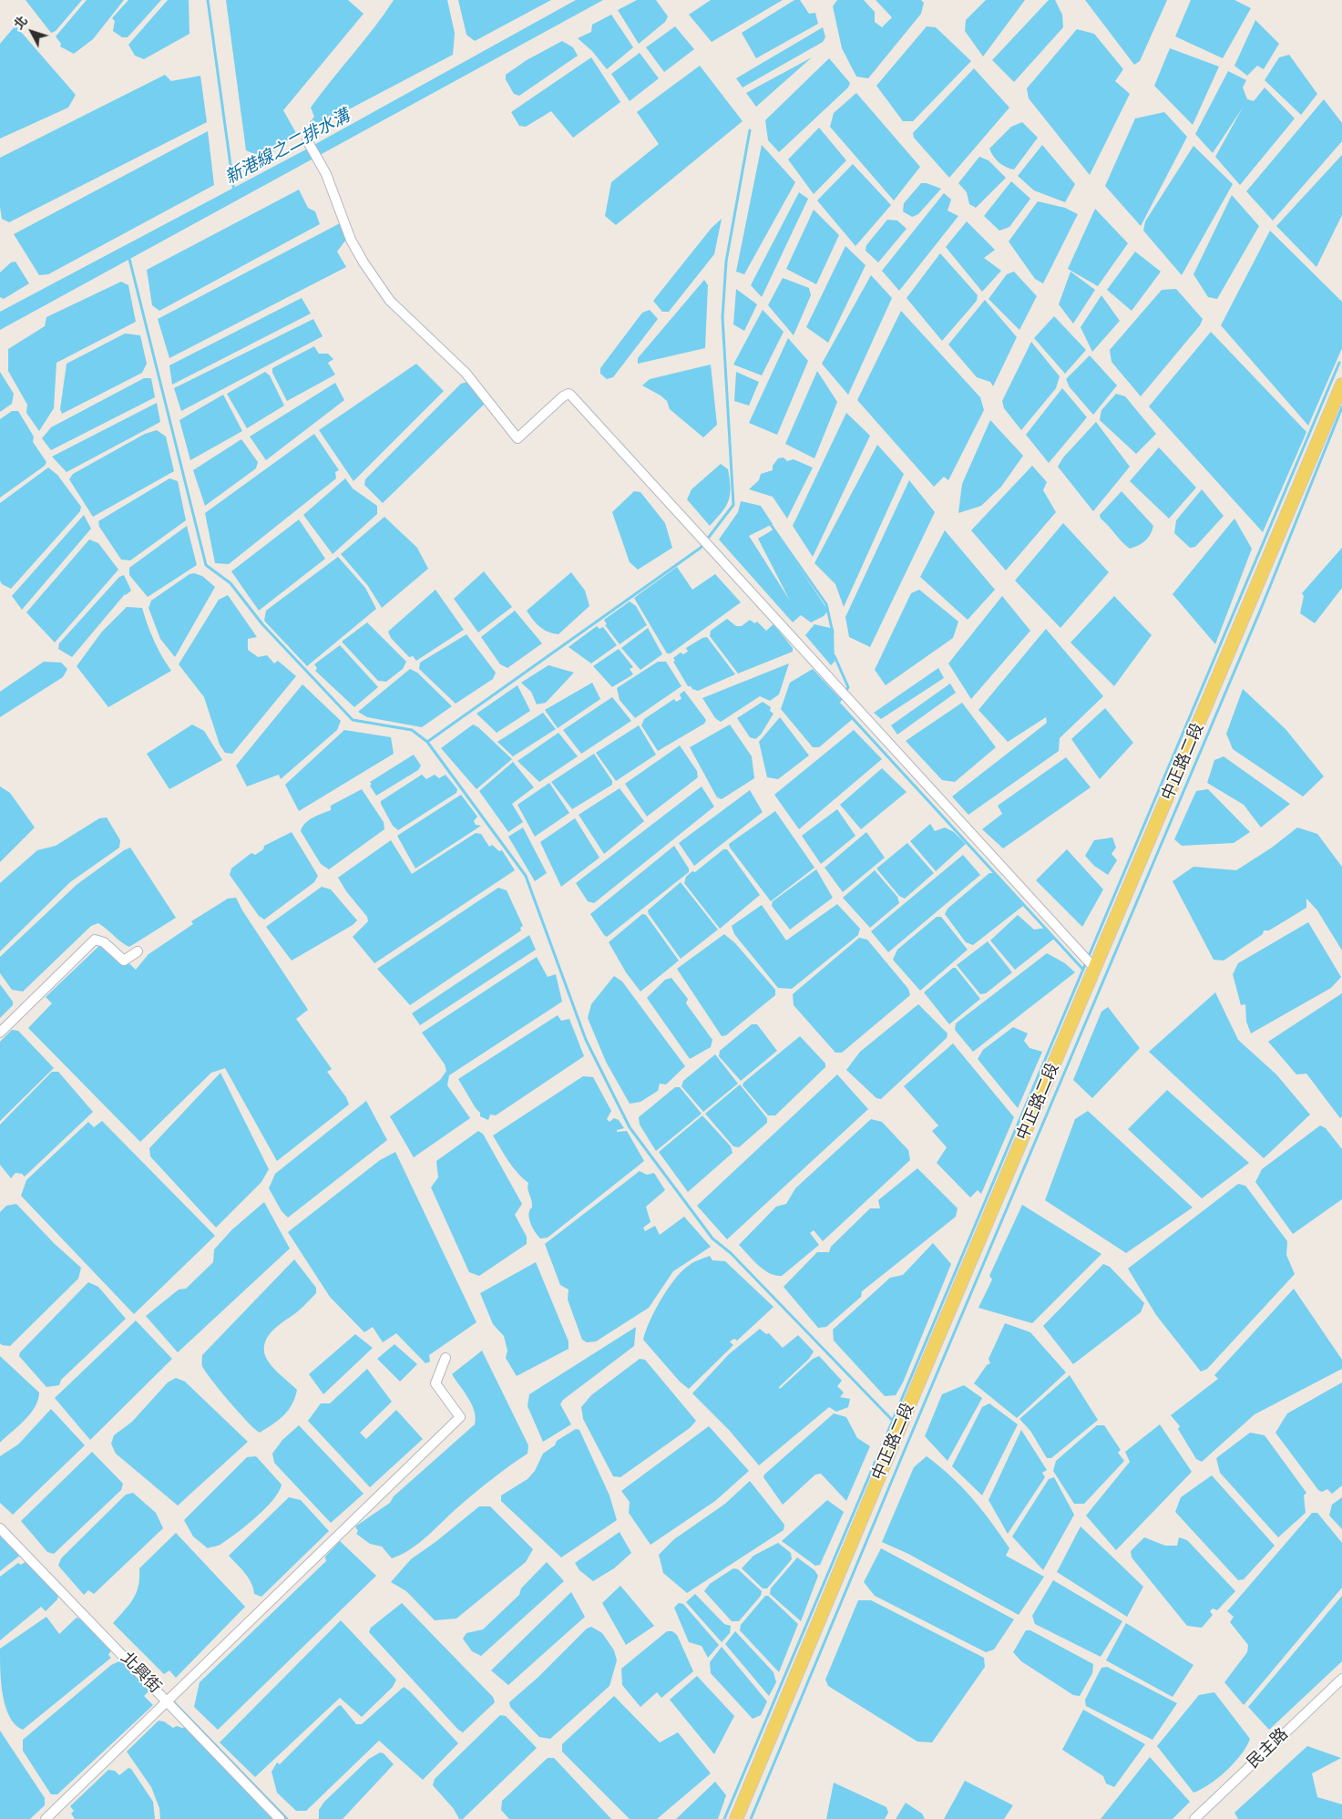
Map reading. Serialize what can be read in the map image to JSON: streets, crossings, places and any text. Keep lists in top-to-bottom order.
{
  "streets": {
    "main road": ["中正路二段"],
    "street": ["北興街", "民主路"]
  },
  "water": ["新港線之二排水溝"],
  "north": "top left"
}
